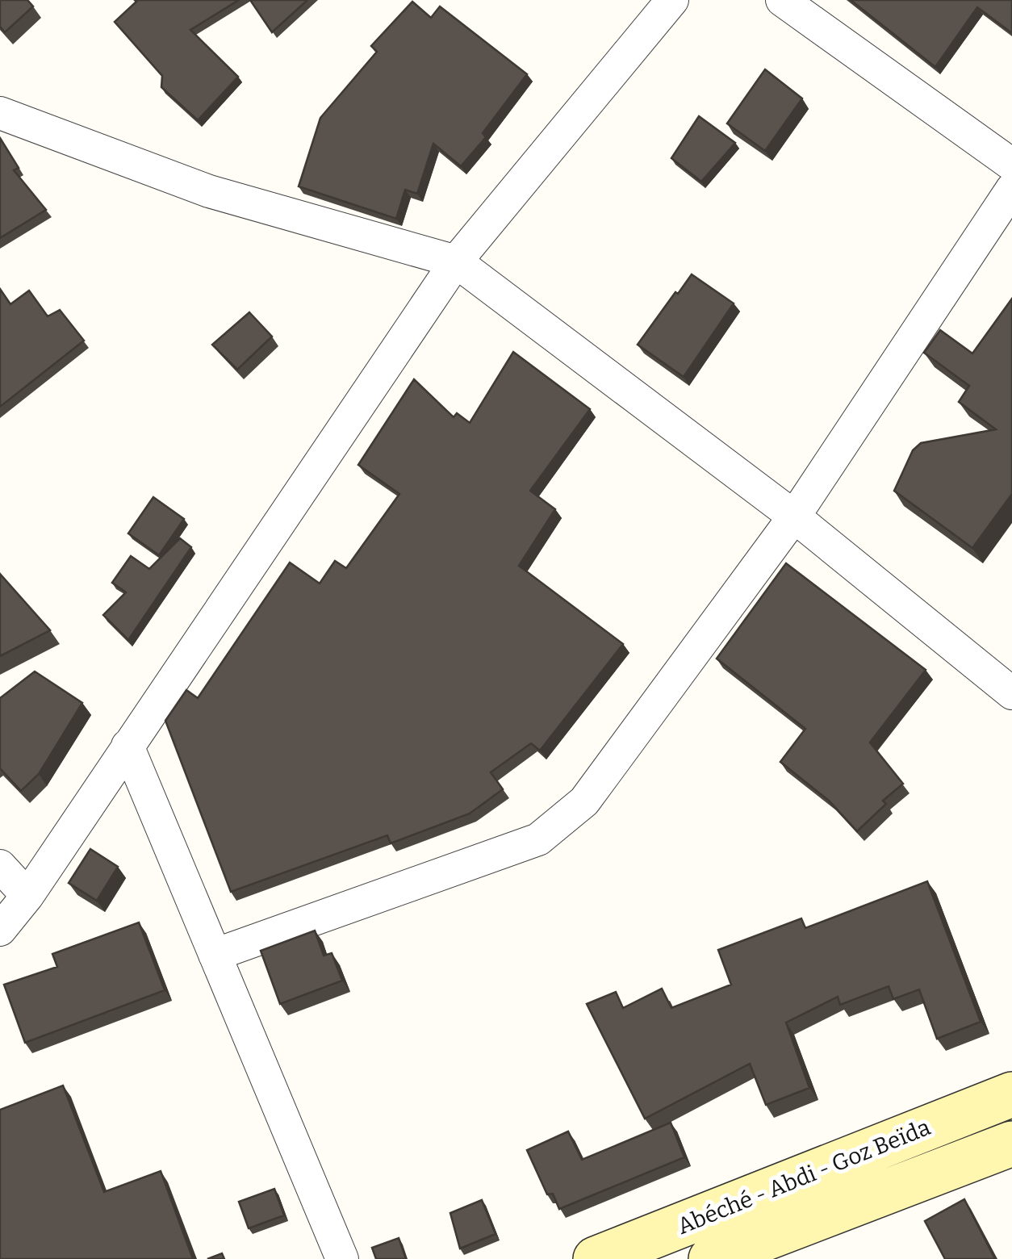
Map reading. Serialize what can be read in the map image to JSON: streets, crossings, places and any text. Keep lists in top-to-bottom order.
{
  "streets": {
    "main road": ["Abéché - Abdi - Goz Beïda"]
  }
}
